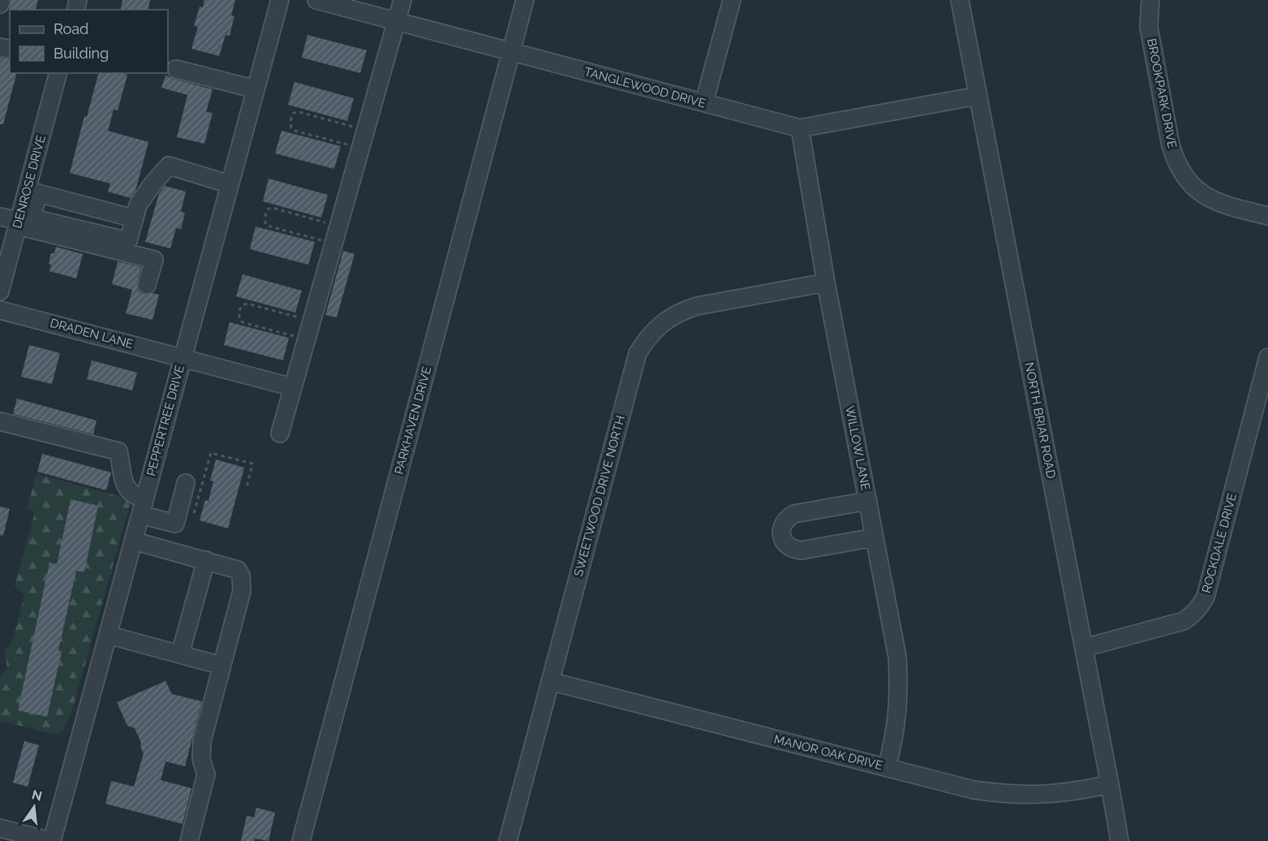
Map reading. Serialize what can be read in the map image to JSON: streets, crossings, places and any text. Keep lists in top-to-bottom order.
{
  "streets": {
    "street": [
      "TANGLEWOOD DRIVE",
      "BROOKPARK DRIVE",
      "DENROSE DRIVE",
      "DRADEN LANE",
      "PEPPERTREE DRIVE",
      "PARKHAVEN DRIVE",
      "NORTH BRIAR ROAD",
      "WILLOW LANE",
      "SWEETWOOD DRIVE NORTH",
      "ROCKDALE DRIVE",
      "MANOR OAK DRIVE"
    ]
  },
  "crossings": [
    ["TANGLEWOOD DRIVE", "PARKHAVEN DRIVE"],
    ["TANGLEWOOD DRIVE", "NORTH BRIAR ROAD"],
    ["TANGLEWOOD DRIVE", "WILLOW LANE"],
    ["DRADEN LANE", "PEPPERTREE DRIVE"],
    ["NORTH BRIAR ROAD", "ROCKDALE DRIVE"],
    ["NORTH BRIAR ROAD", "MANOR OAK DRIVE"],
    ["WILLOW LANE", "SWEETWOOD DRIVE NORTH"],
    ["WILLOW LANE", "MANOR OAK DRIVE"],
    ["SWEETWOOD DRIVE NORTH", "MANOR OAK DRIVE"]
  ],
  "legend": ["Road", "Building"],
  "north": "top"
}
